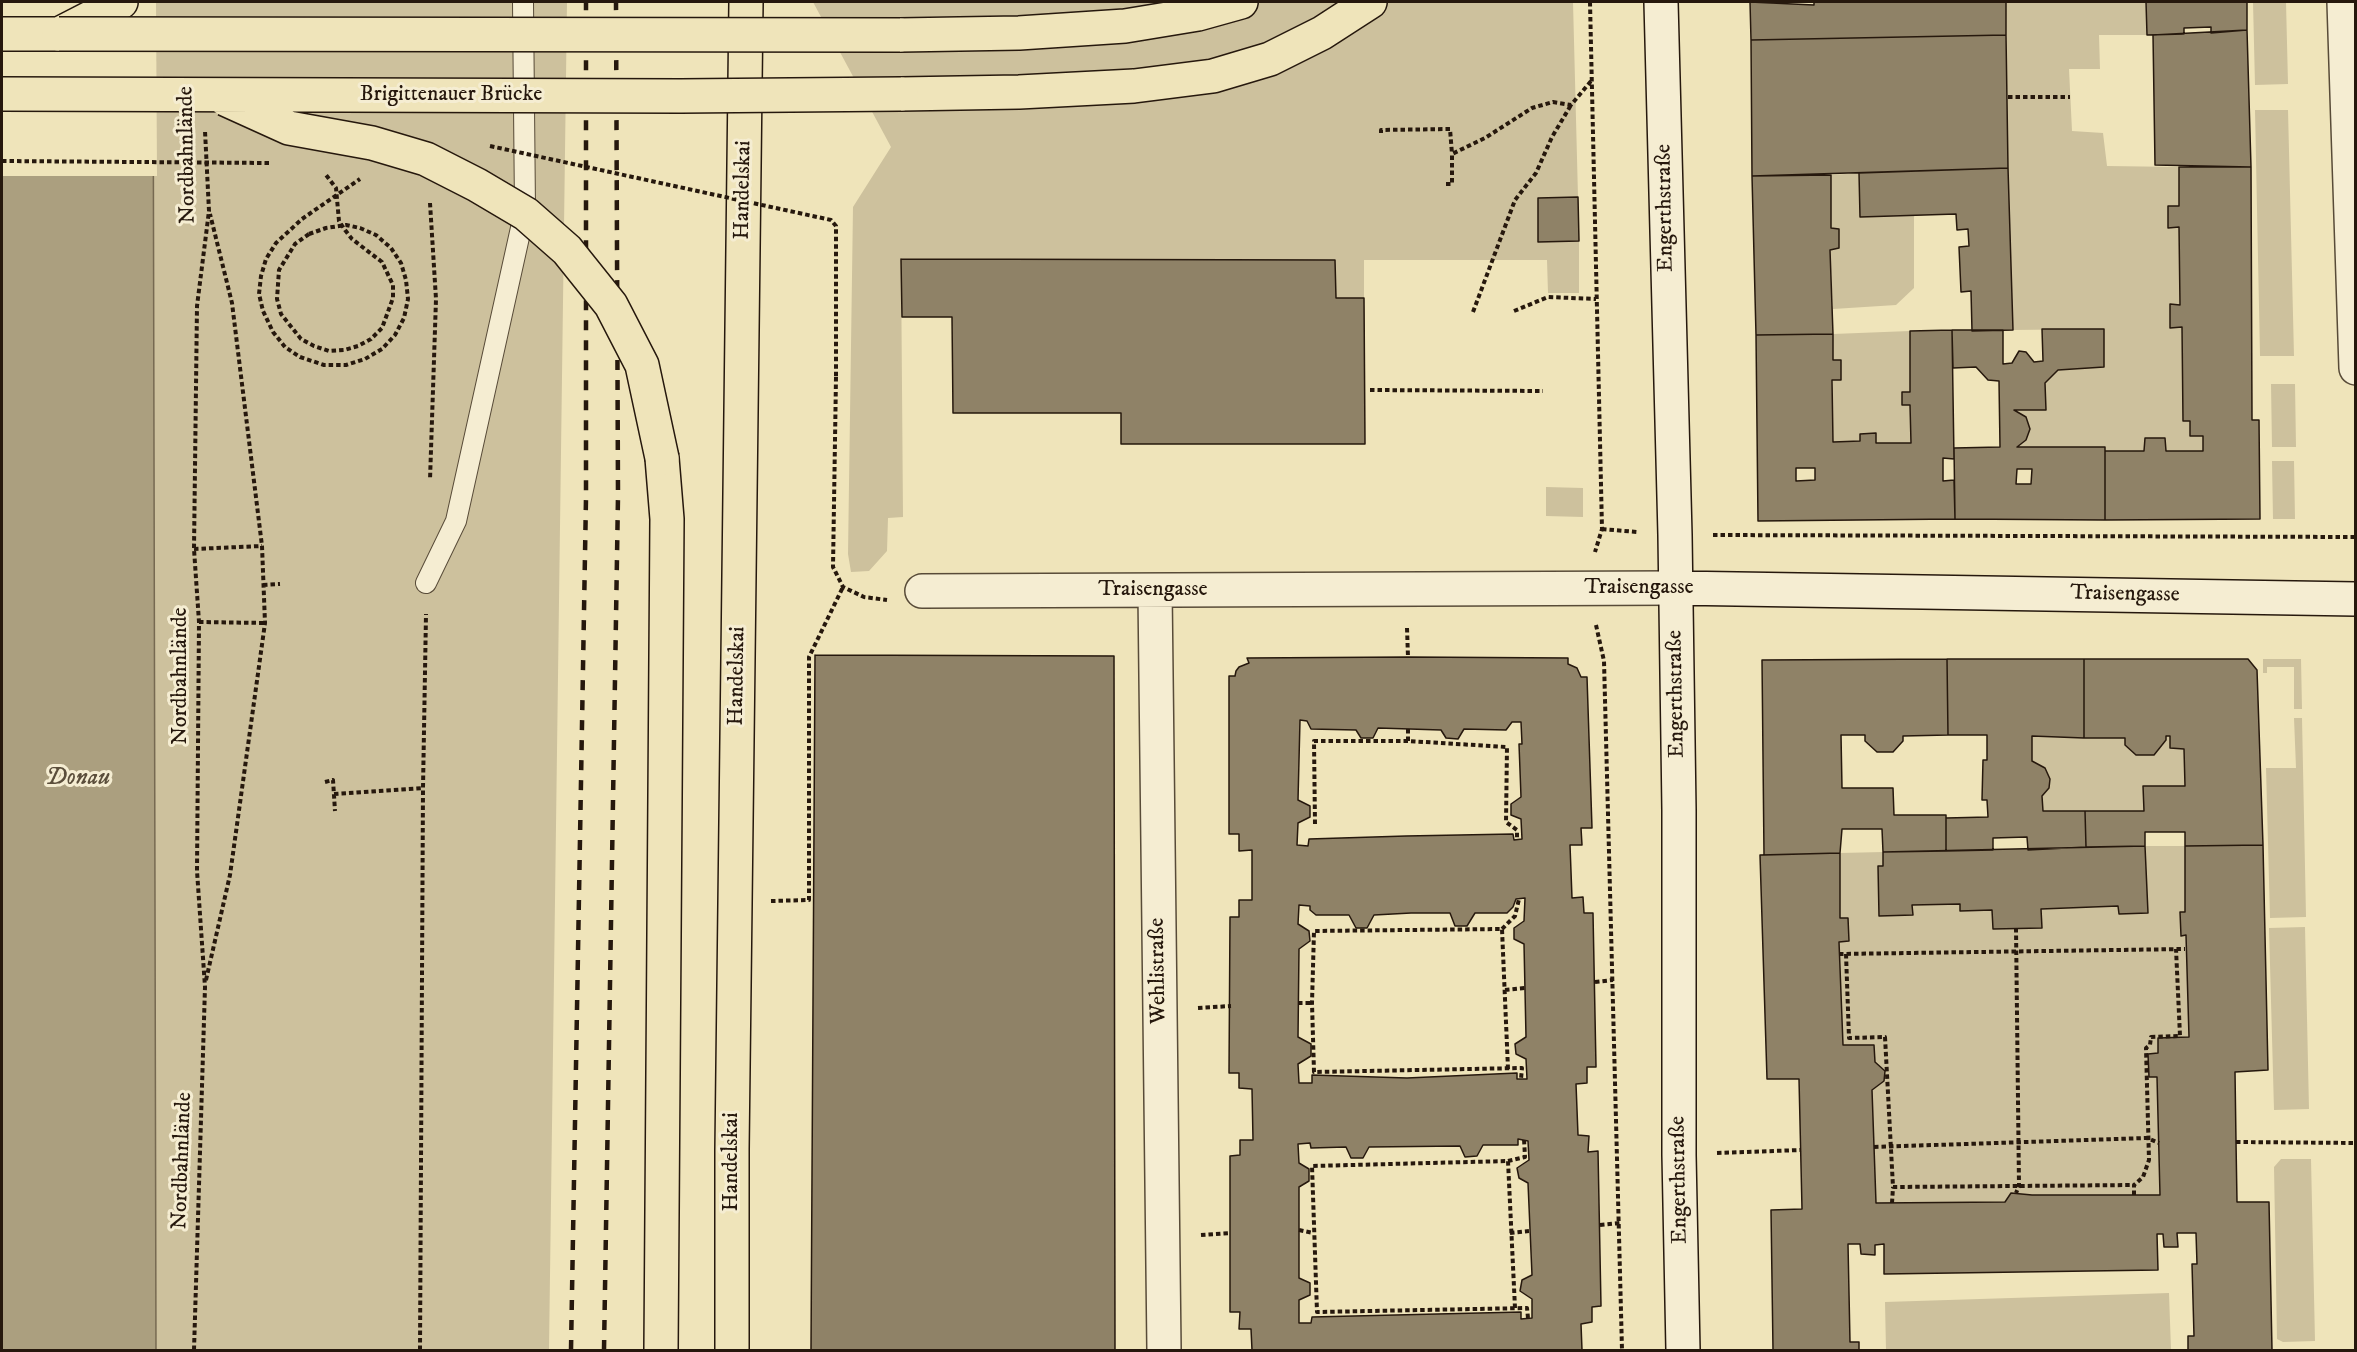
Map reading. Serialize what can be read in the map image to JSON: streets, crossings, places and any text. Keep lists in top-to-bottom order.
{
  "streets": {
    "main road": ["Brigittenauer Brücke", "Handelskai"],
    "street": ["Engerthstraße", "Traisengasse", "Wehlistraße"],
    "path": ["Nordbahnlände"]
  },
  "crossings": [
    ["Engerthstraße", "Traisengasse"],
    ["Traisengasse", "Wehlistraße"]
  ],
  "water": ["Donau"]
}
